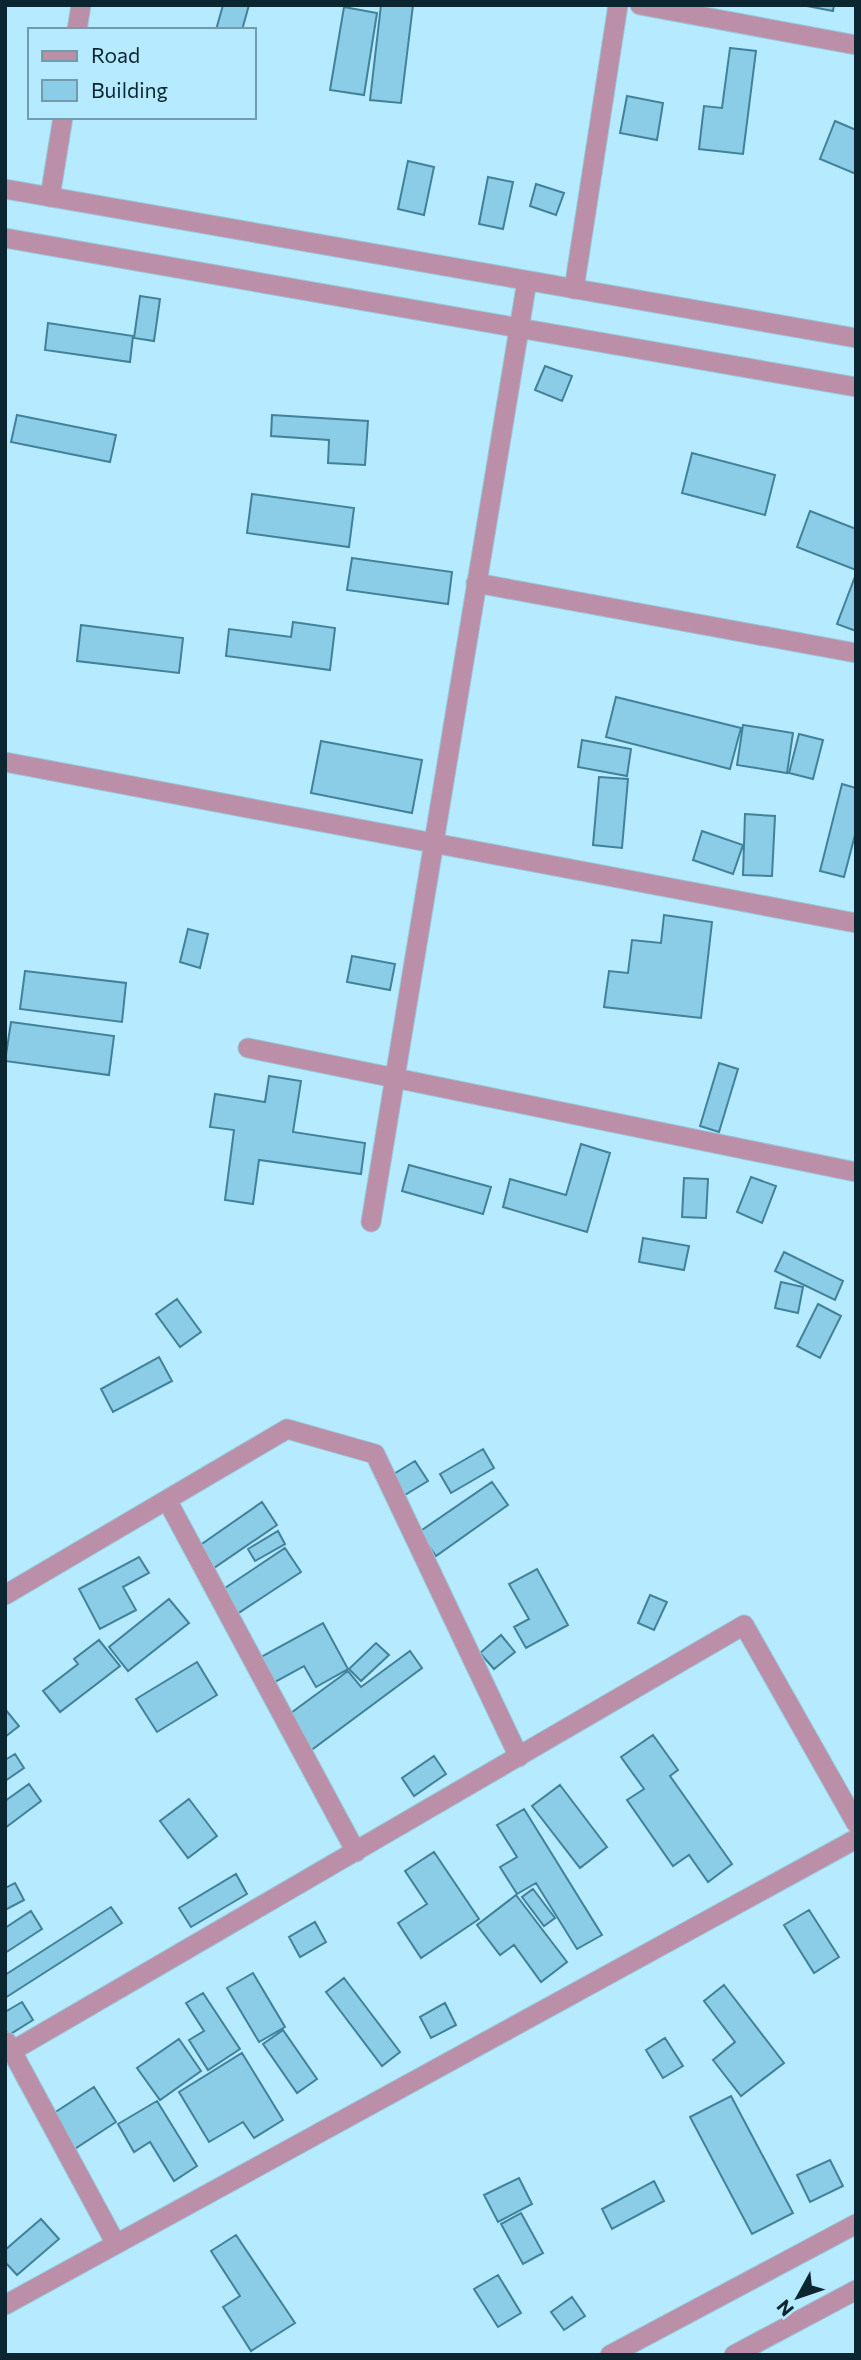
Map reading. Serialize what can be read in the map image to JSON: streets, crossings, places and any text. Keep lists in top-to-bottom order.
{
  "legend": ["Road", "Building"],
  "north": "bottom left"
}
